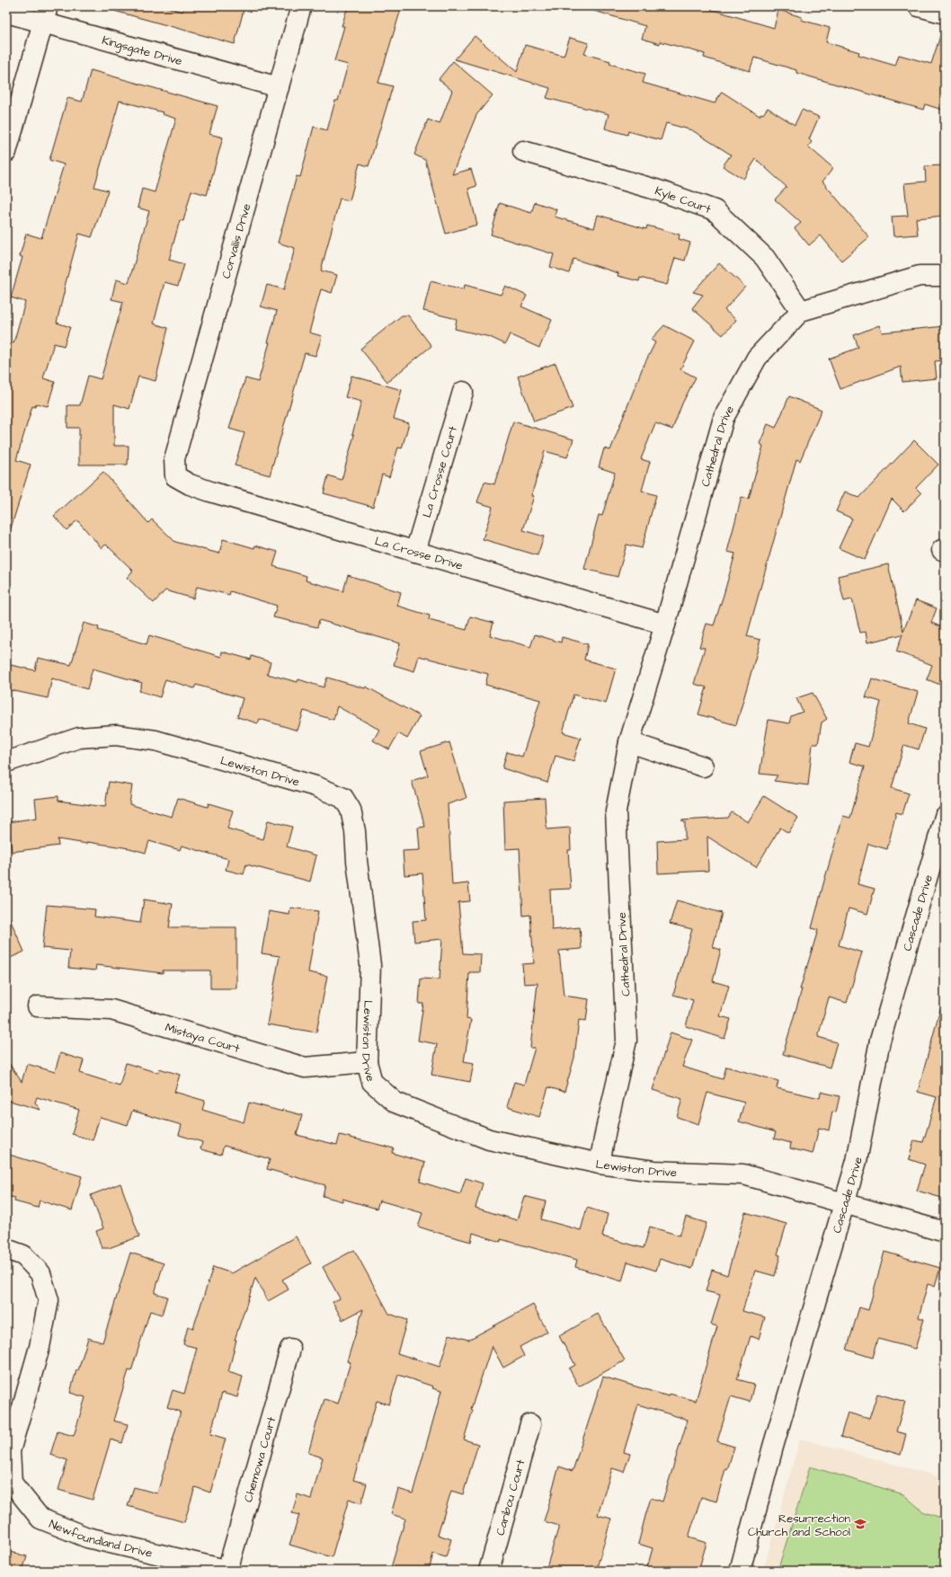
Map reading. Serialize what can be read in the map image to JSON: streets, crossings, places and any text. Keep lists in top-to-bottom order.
{
  "streets": {
    "street": [
      "Kingsgate Drive",
      "Kyle Court",
      "Corvallis Drive",
      "Cathedral Drive",
      "La Crosse Court",
      "La Crosse Drive",
      "Lewiston Drive",
      "Cascade Drive",
      "Mistaya Court",
      "Chemowa Court",
      "Caribou Court",
      "Newfoundland Drive"
    ]
  },
  "crossings": [
    ["Kingsgate Drive", "Corvallis Drive"],
    ["Kyle Court", "Cathedral Drive"],
    ["Corvallis Drive", "La Crosse Drive"],
    ["Cathedral Drive", "La Crosse Drive"],
    ["Cathedral Drive", "Lewiston Drive"],
    ["La Crosse Court", "La Crosse Drive"],
    ["Lewiston Drive", "Cascade Drive"],
    ["Lewiston Drive", "Mistaya Court"],
    ["Chemowa Court", "Newfoundland Drive"]
  ],
  "places": {
    "school or university": ["Resurrection Church and School"]
  }
}
